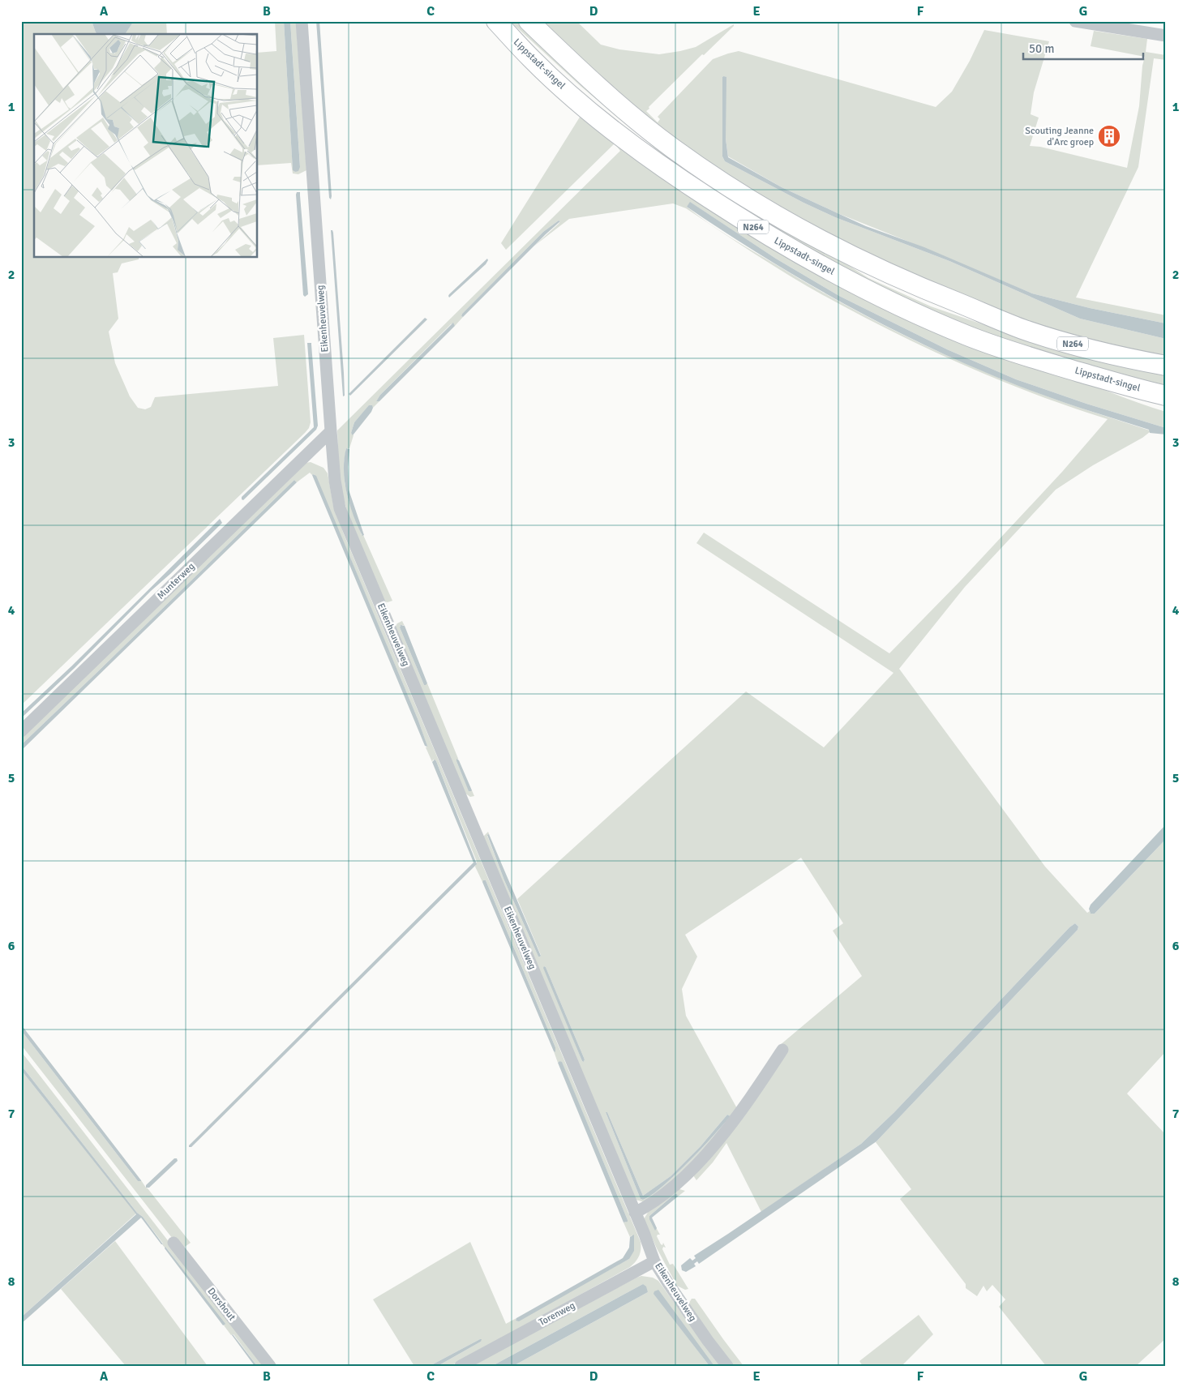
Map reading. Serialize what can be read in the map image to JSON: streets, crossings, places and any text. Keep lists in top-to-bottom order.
{
  "streets": {
    "main road": ["Lippstadt-singel", "N264"],
    "street": [
      "Eikenheuvelweg",
      "Munterweg",
      "Dorshout",
      "Torenweg"
    ]
  },
  "crossings": [
    ["Eikenheuvelweg", "Munterweg"],
    ["Eikenheuvelweg", "Torenweg"]
  ],
  "places": {
    "building": ["Scouting Jeanne d'Arc groep"]
  },
  "scale_bar": "50 m",
  "grid": {
    "columns": [
      "A",
      "B",
      "C",
      "D",
      "E",
      "F",
      "G"
    ],
    "rows": [
      "1",
      "2",
      "3",
      "4",
      "5",
      "6",
      "7",
      "8"
    ]
  }
}
